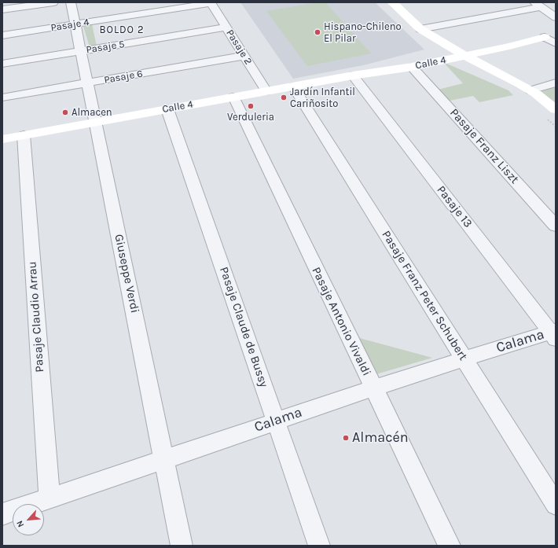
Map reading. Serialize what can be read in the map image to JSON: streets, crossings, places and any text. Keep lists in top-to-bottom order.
{
  "streets": {
    "street": [
      "Pasaje 4",
      "Pasaje 5",
      "Pasaje 2",
      "Calle 4",
      "Pasaje 6",
      "Pasaje Franz Liszt",
      "Pasaje 13",
      "Giuseppe Verdi",
      "Pasaje Franz Peter Schubert",
      "Pasaje Claudio Arrau",
      "Pasaje Antonio Vivaldi",
      "Pasaje Claude de Bussy",
      "Calama"
    ]
  },
  "crossings": [
    ["Pasaje 4", "Pasaje 2"],
    ["Pasaje 4", "Giuseppe Verdi"],
    ["Pasaje 5", "Pasaje 2"],
    ["Pasaje 5", "Giuseppe Verdi"],
    ["Pasaje 2", "Calle 4"],
    ["Pasaje 2", "Pasaje 6"],
    ["Calle 4", "Pasaje Franz Liszt"],
    ["Calle 4", "Pasaje 13"],
    ["Calle 4", "Giuseppe Verdi"],
    ["Calle 4", "Pasaje Franz Peter Schubert"],
    ["Calle 4", "Pasaje Claudio Arrau"],
    ["Calle 4", "Pasaje Antonio Vivaldi"],
    ["Calle 4", "Pasaje Claude de Bussy"],
    ["Pasaje 6", "Giuseppe Verdi"],
    ["Pasaje 13", "Calama"],
    ["Giuseppe Verdi", "Calama"],
    ["Pasaje Franz Peter Schubert", "Calama"],
    ["Pasaje Claudio Arrau", "Calama"],
    ["Pasaje Antonio Vivaldi", "Calama"],
    ["Pasaje Claude de Bussy", "Calama"]
  ],
  "districts": ["BOLDO 2"],
  "places": [
    "Hispano-Chileno El Pilar",
    "Jardín Infantil Cariñosito",
    "Verduleria",
    "Almacen",
    "Almacén"
  ],
  "north": "bottom left"
}
